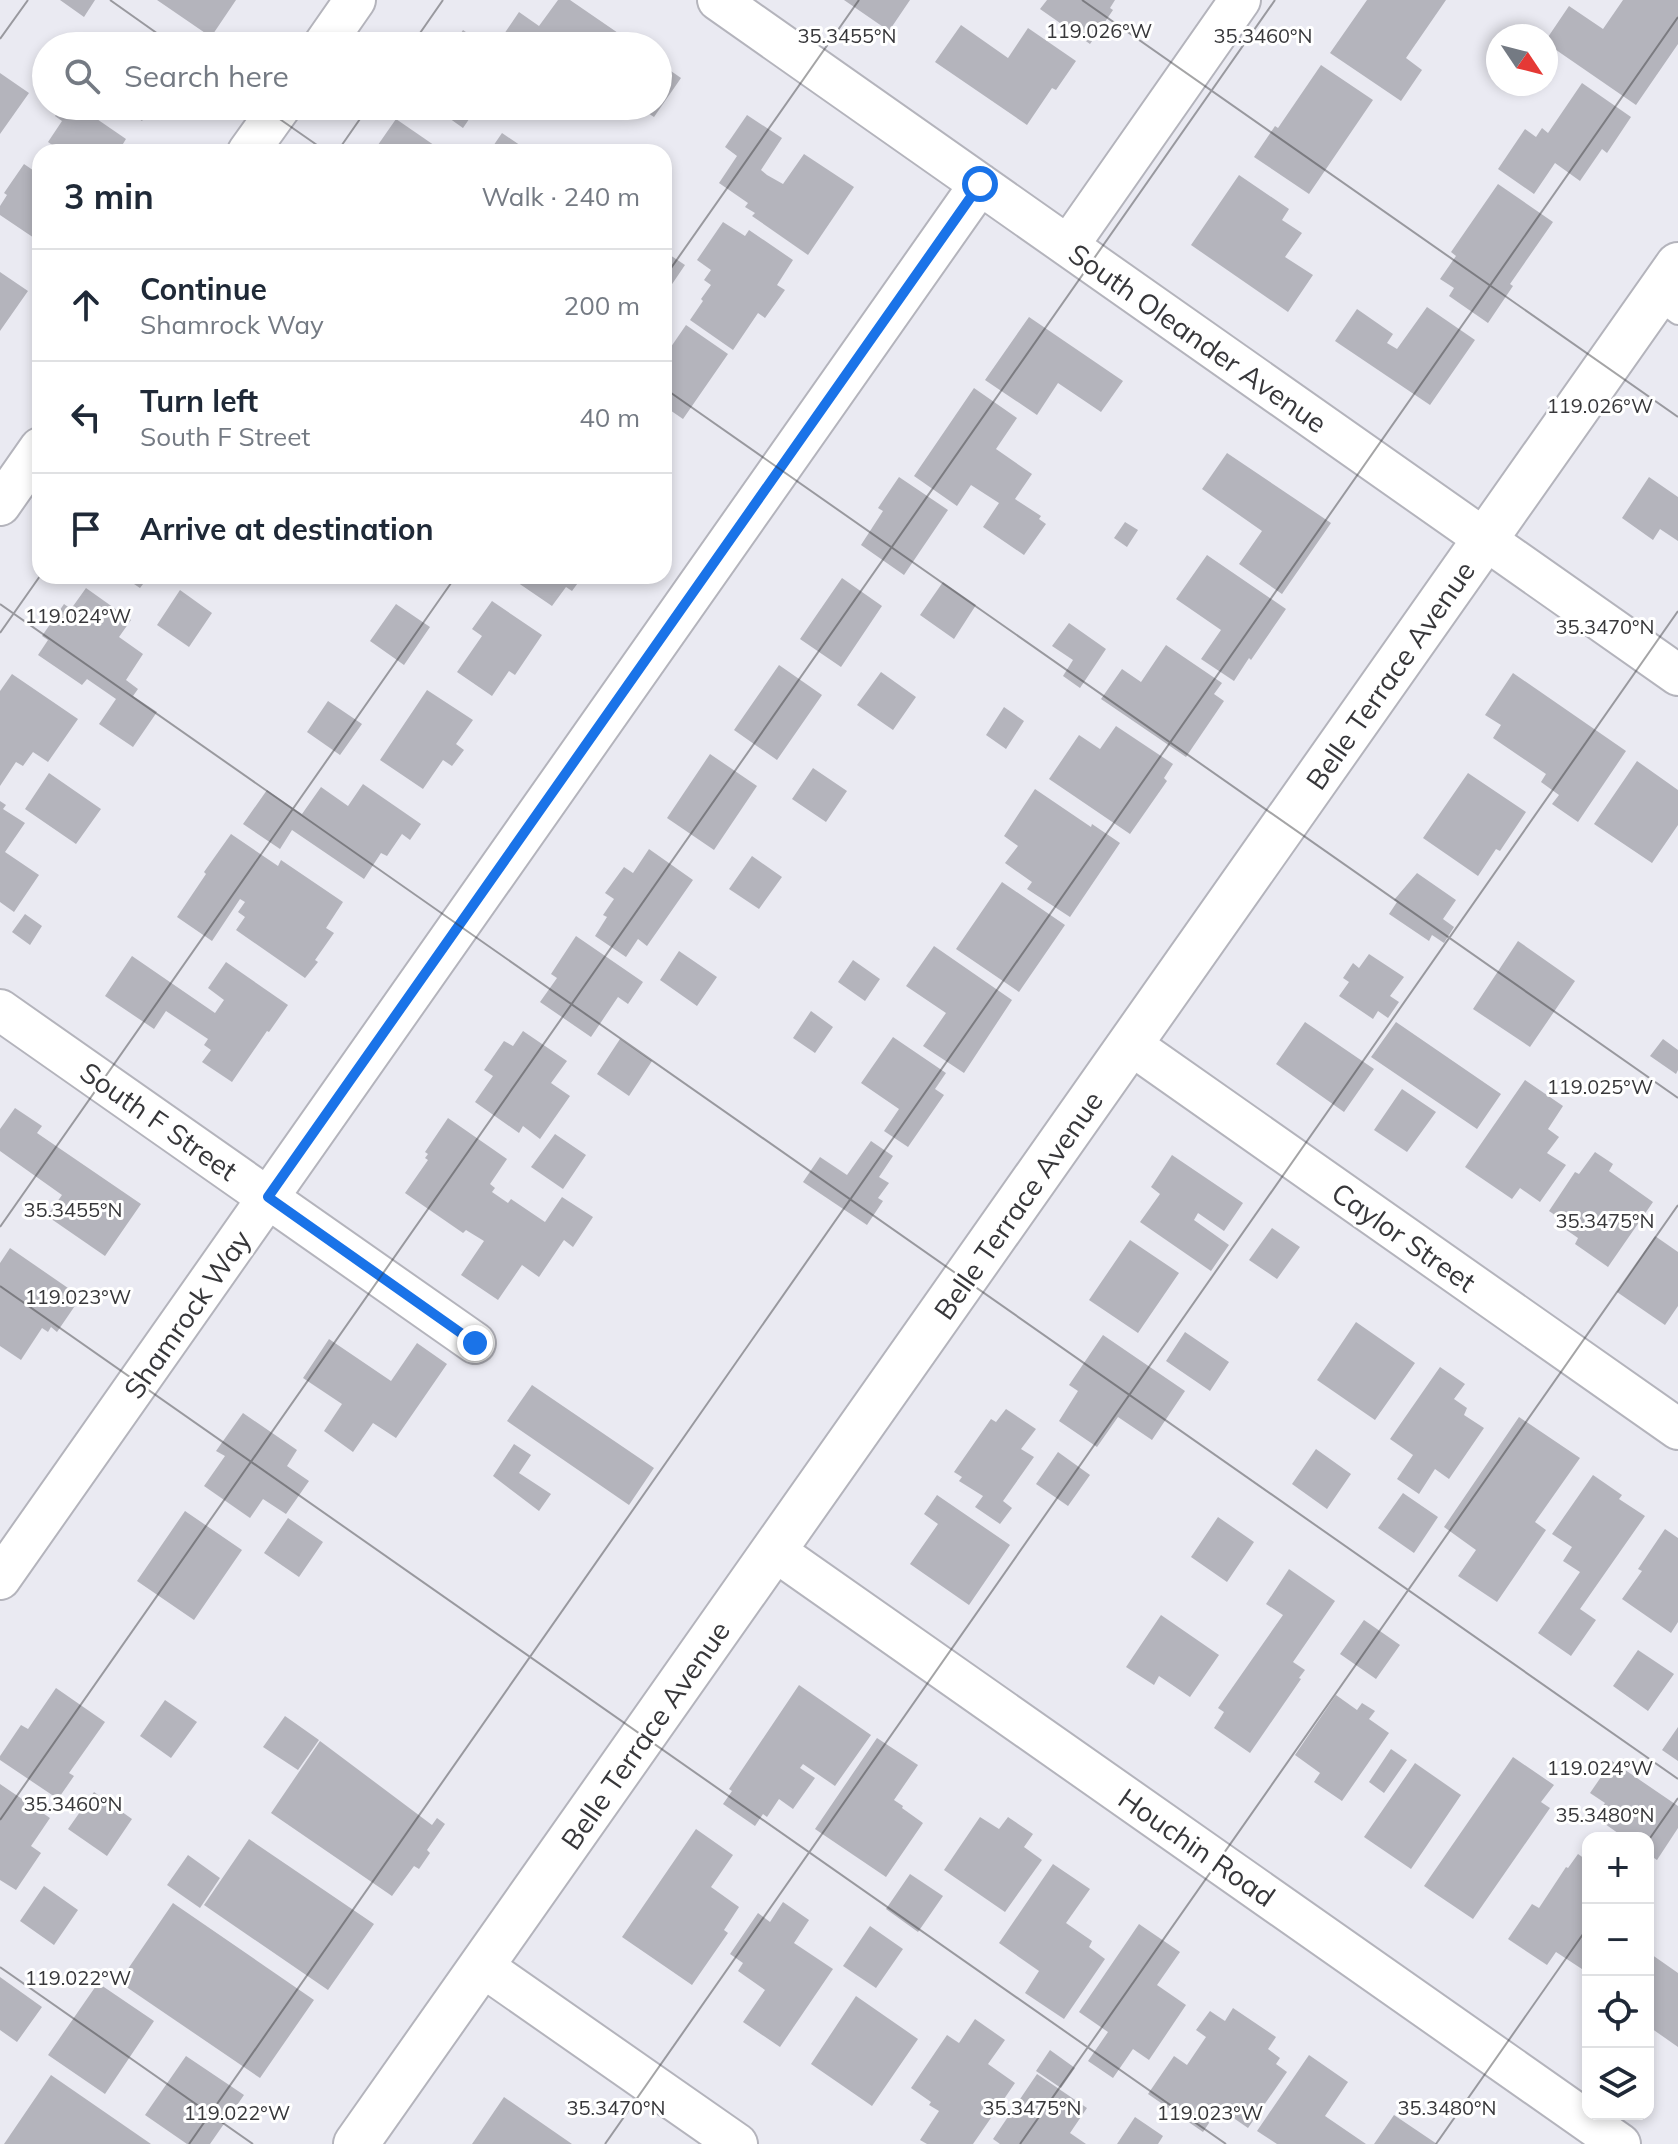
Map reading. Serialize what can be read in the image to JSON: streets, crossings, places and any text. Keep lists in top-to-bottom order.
{
  "streets": {
    "street": [
      "South Oleander Avenue",
      "Belle Terrace Avenue",
      "South F Street",
      "Caylor Street",
      "Shamrock Way",
      "Houchin Road"
    ]
  },
  "crossings": [
    ["South Oleander Avenue", "Belle Terrace Avenue"],
    ["South Oleander Avenue", "Shamrock Way"],
    ["Belle Terrace Avenue", "Caylor Street"],
    ["Belle Terrace Avenue", "Houchin Road"],
    ["South F Street", "Shamrock Way"]
  ],
  "north": "bottom right",
  "page": {
    "search": "Search here",
    "heading": ["3 min", "Walk · 240 m"],
    "list": [
      ["Continue", "Shamrock Way", "200 m"],
      ["Turn left", "South F Street", "40 m"],
      "Arrive at destination"
    ],
    "map_buttons": ["+", "−"]
  },
  "coordinates": [
    "119.026°W",
    "35.3455°N",
    "35.3460°N",
    "119.024°W",
    "35.3470°N",
    "119.025°W",
    "35.3475°N",
    "119.023°W",
    "35.3480°N",
    "119.022°W"
  ]
}
